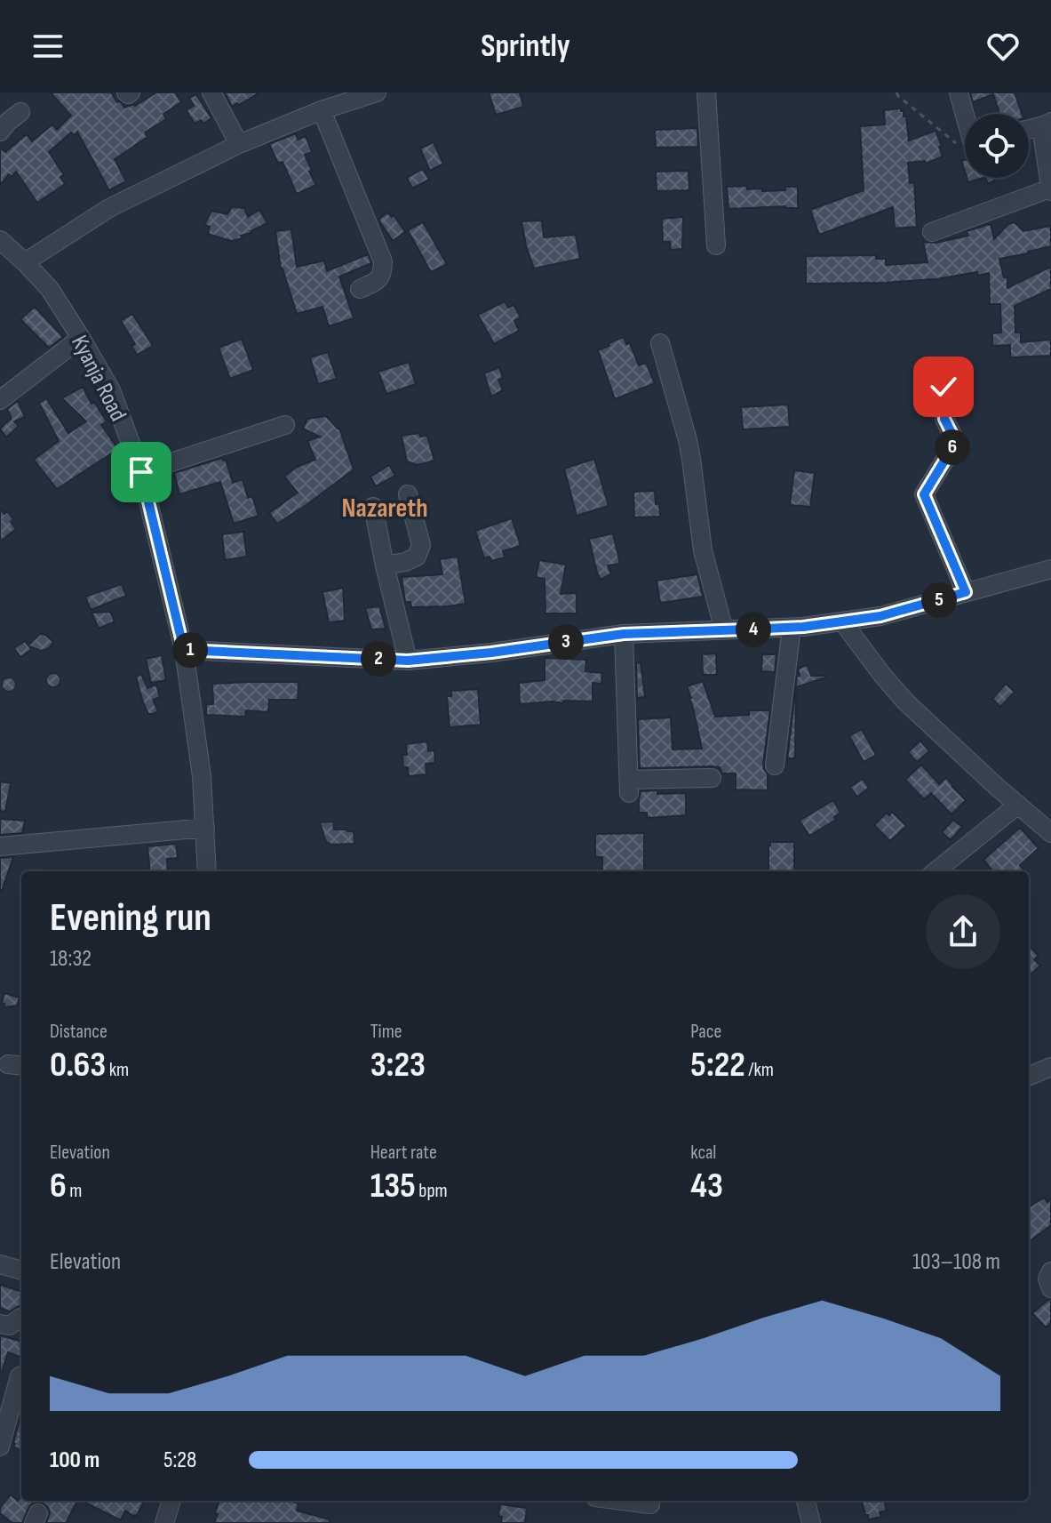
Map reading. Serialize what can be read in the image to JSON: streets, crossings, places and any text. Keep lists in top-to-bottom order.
{
  "streets": {
    "street": ["Kyanja Road"]
  },
  "districts": ["Nazareth"],
  "page": {
    "header": "Sprintly",
    "pins": [
      "6",
      "5",
      "4",
      "3",
      "1",
      "2"
    ],
    "heading": ["Evening run", "18:32"],
    "stats": [
      ["Distance", "0.63 km"],
      ["Time", "3:23"],
      ["Pace", "5:22 /km"],
      ["Elevation", "6 m"],
      ["Heart rate", "135 bpm"],
      ["kcal", "43"]
    ],
    "chart": ["Elevation", "103–108 m"],
    "list": [
      {
        "name": "100 m",
        "note": "5:28"
      }
    ]
  }
}
